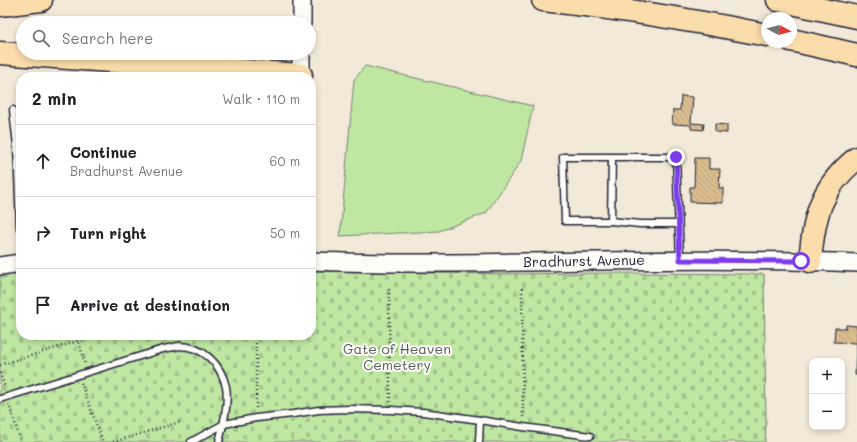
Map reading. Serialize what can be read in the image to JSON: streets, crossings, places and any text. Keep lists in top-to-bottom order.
{
  "streets": {
    "main road": ["Bradhurst Avenue"]
  },
  "parks": ["Gate of Heaven Cemetery"],
  "north": "right",
  "page": {
    "search": "Search here",
    "heading": ["2 min", "Walk · 110 m"],
    "list": [
      ["Continue", "Bradhurst Avenue", "60 m"],
      ["Turn right", "50 m"],
      "Arrive at destination"
    ],
    "map_buttons": ["+", "−"]
  }
}
